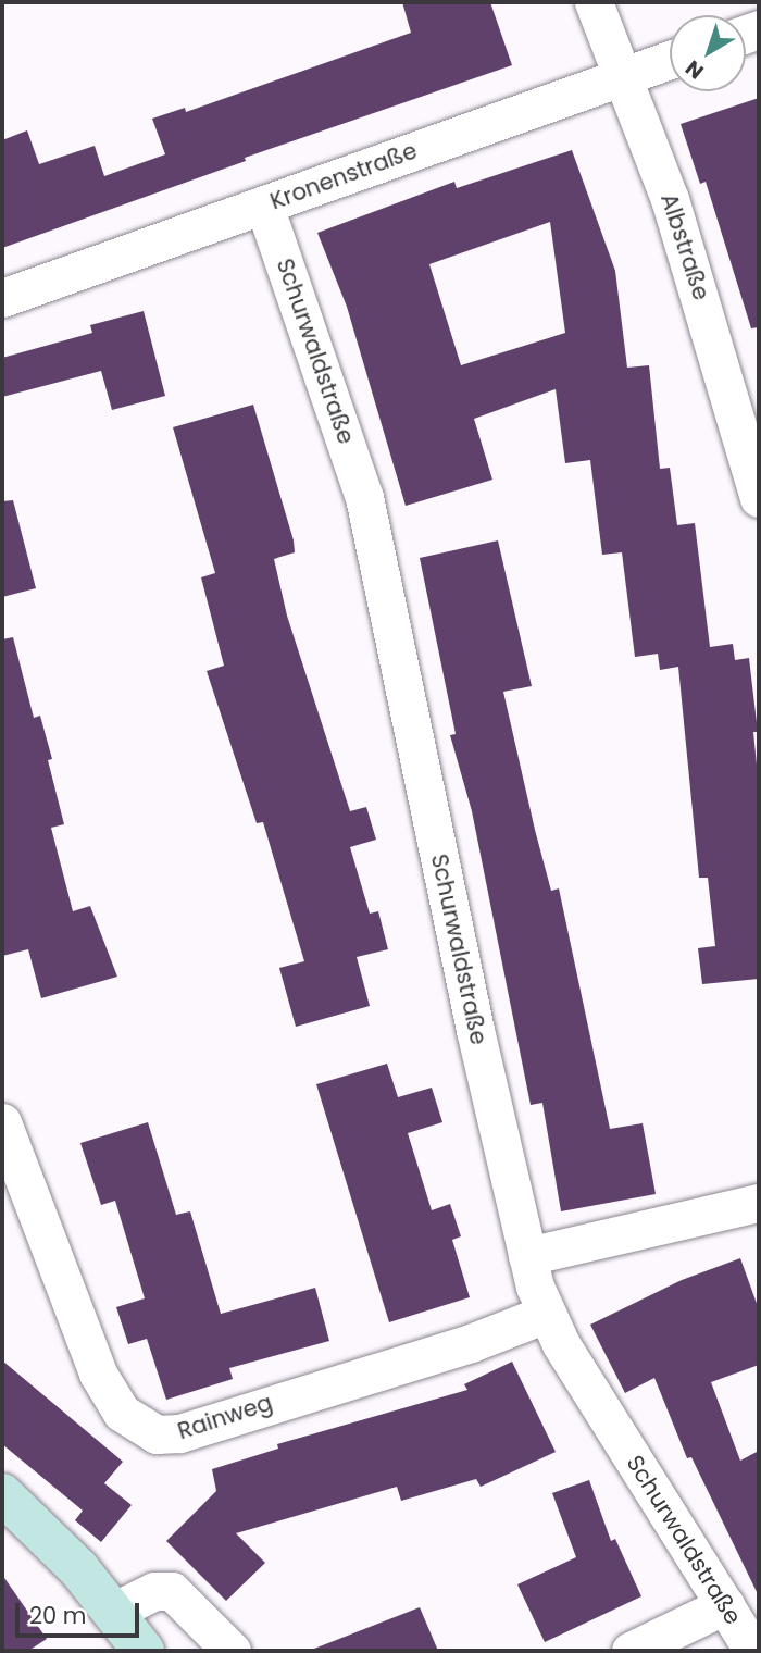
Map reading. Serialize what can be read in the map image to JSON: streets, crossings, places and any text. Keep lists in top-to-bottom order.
{
  "streets": {
    "street": [
      "Kronenstraße",
      "Albstraße",
      "Schurwaldstraße",
      "Rainweg"
    ]
  },
  "crossings": [
    ["Kronenstraße", "Albstraße"],
    ["Kronenstraße", "Schurwaldstraße"],
    ["Schurwaldstraße", "Rainweg"]
  ],
  "scale_bar": "20 m",
  "north": "bottom left"
}
